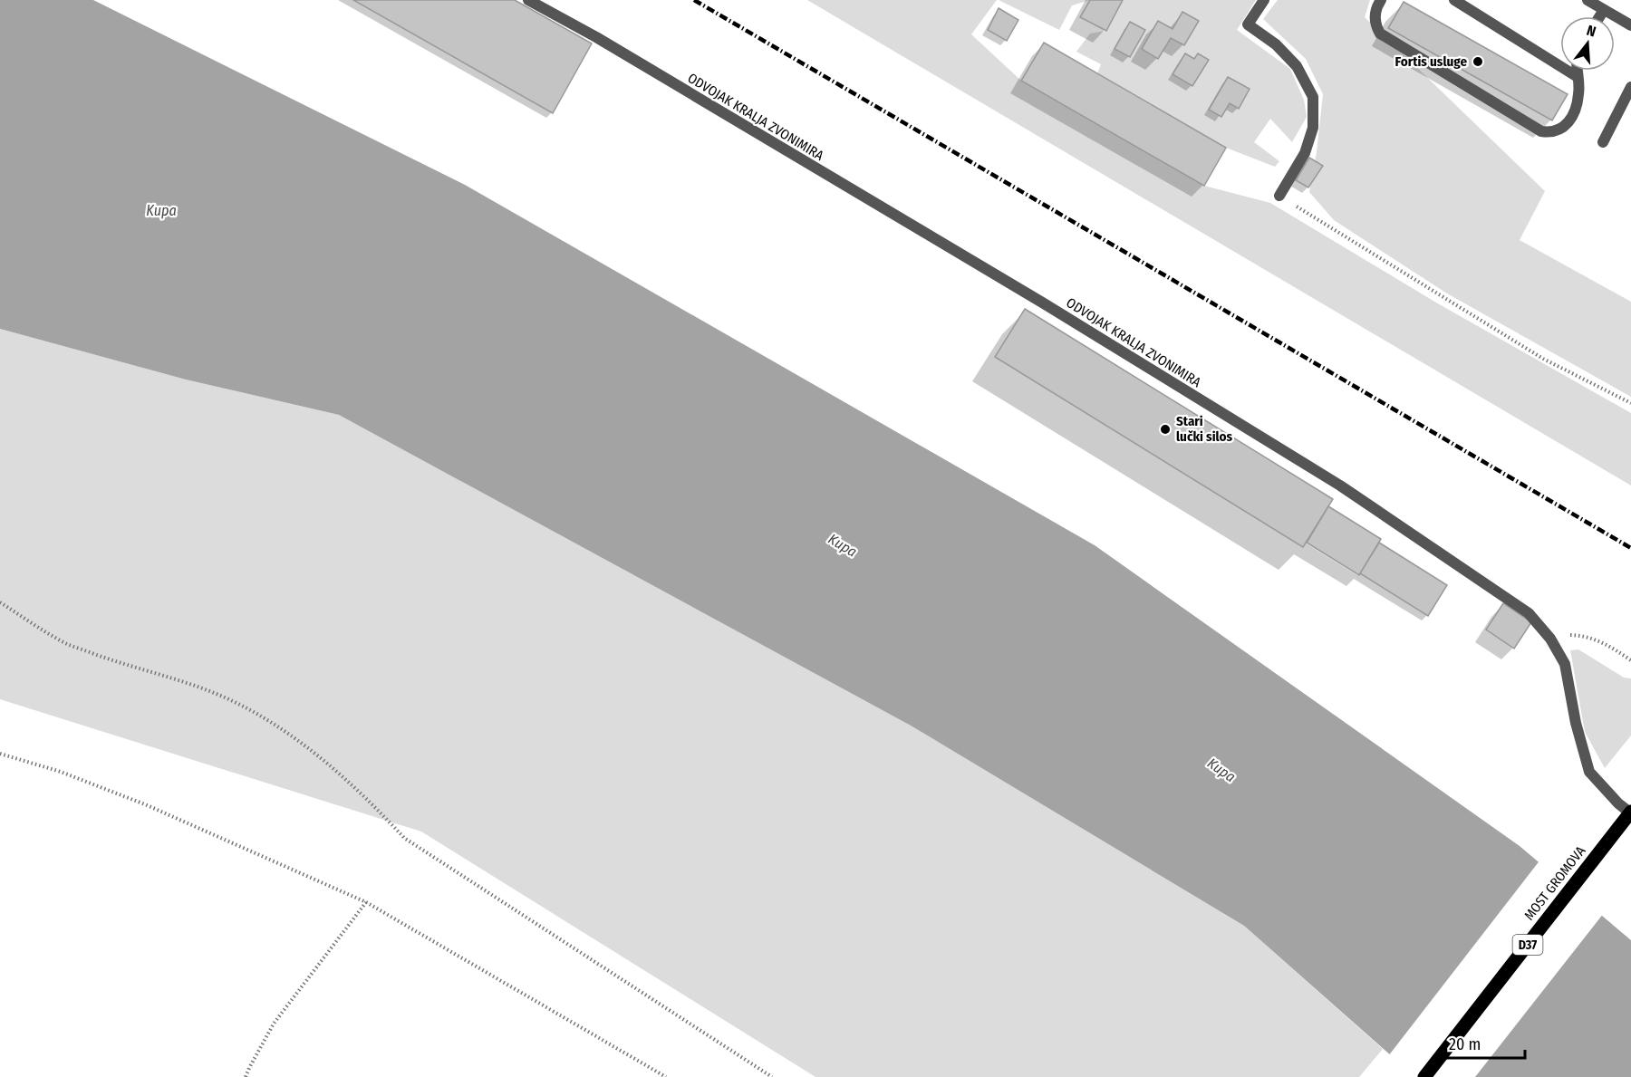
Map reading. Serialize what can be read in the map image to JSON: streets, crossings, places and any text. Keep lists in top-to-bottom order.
{
  "streets": {
    "main road": ["MOST GROMOVA", "D37"],
    "street": ["ODVOJAK KRALJA ZVONIMIRA"]
  },
  "crossings": [
    ["ODVOJAK KRALJA ZVONIMIRA", "MOST GROMOVA"]
  ],
  "water": ["Kupa"],
  "places": ["Fortis usluge", "Stari lučki silos"],
  "scale_bar": "20 m",
  "north": "top"
}
